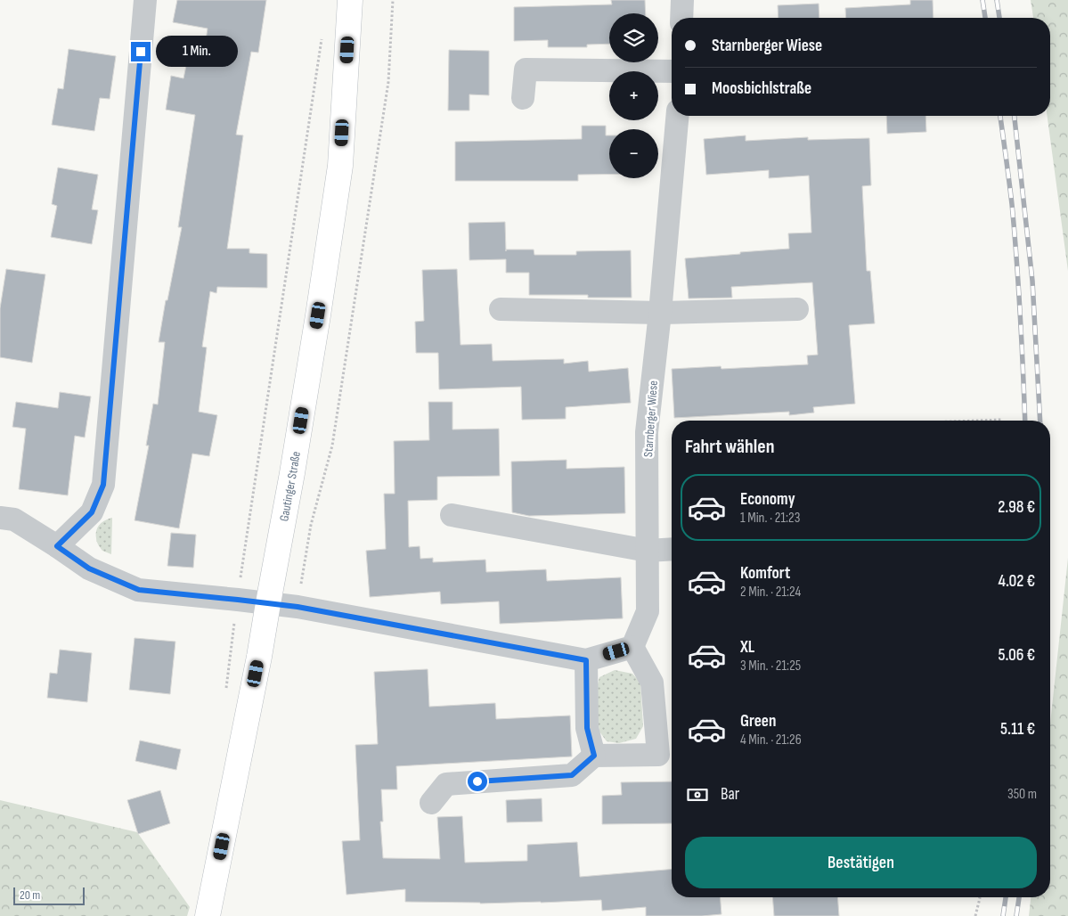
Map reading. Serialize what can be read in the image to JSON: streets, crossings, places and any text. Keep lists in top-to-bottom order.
{
  "streets": {
    "main road": ["Gautinger Straße"],
    "street": ["Starnberger Wiese"]
  },
  "scale_bar": "20 m",
  "page": {
    "map_buttons": ["+", "−"],
    "banner": ["Starnberger Wiese", "Moosbichlstraße"],
    "bubble": "1 Min.",
    "heading": "Fahrt wählen",
    "list": [
      {
        "name": "Economy",
        "note": "1 Min. · 21:23",
        "value": "2.98 €"
      },
      {
        "name": "Komfort",
        "note": "2 Min. · 21:24",
        "value": "4.02 €"
      },
      {
        "name": "XL",
        "note": "3 Min. · 21:25",
        "value": "5.06 €"
      },
      {
        "name": "Green",
        "note": "4 Min. · 21:26",
        "value": "5.11 €"
      }
    ],
    "pay": ["Bar", "350 m"],
    "buttons": "Bestätigen",
    "scale": "20 m"
  }
}
